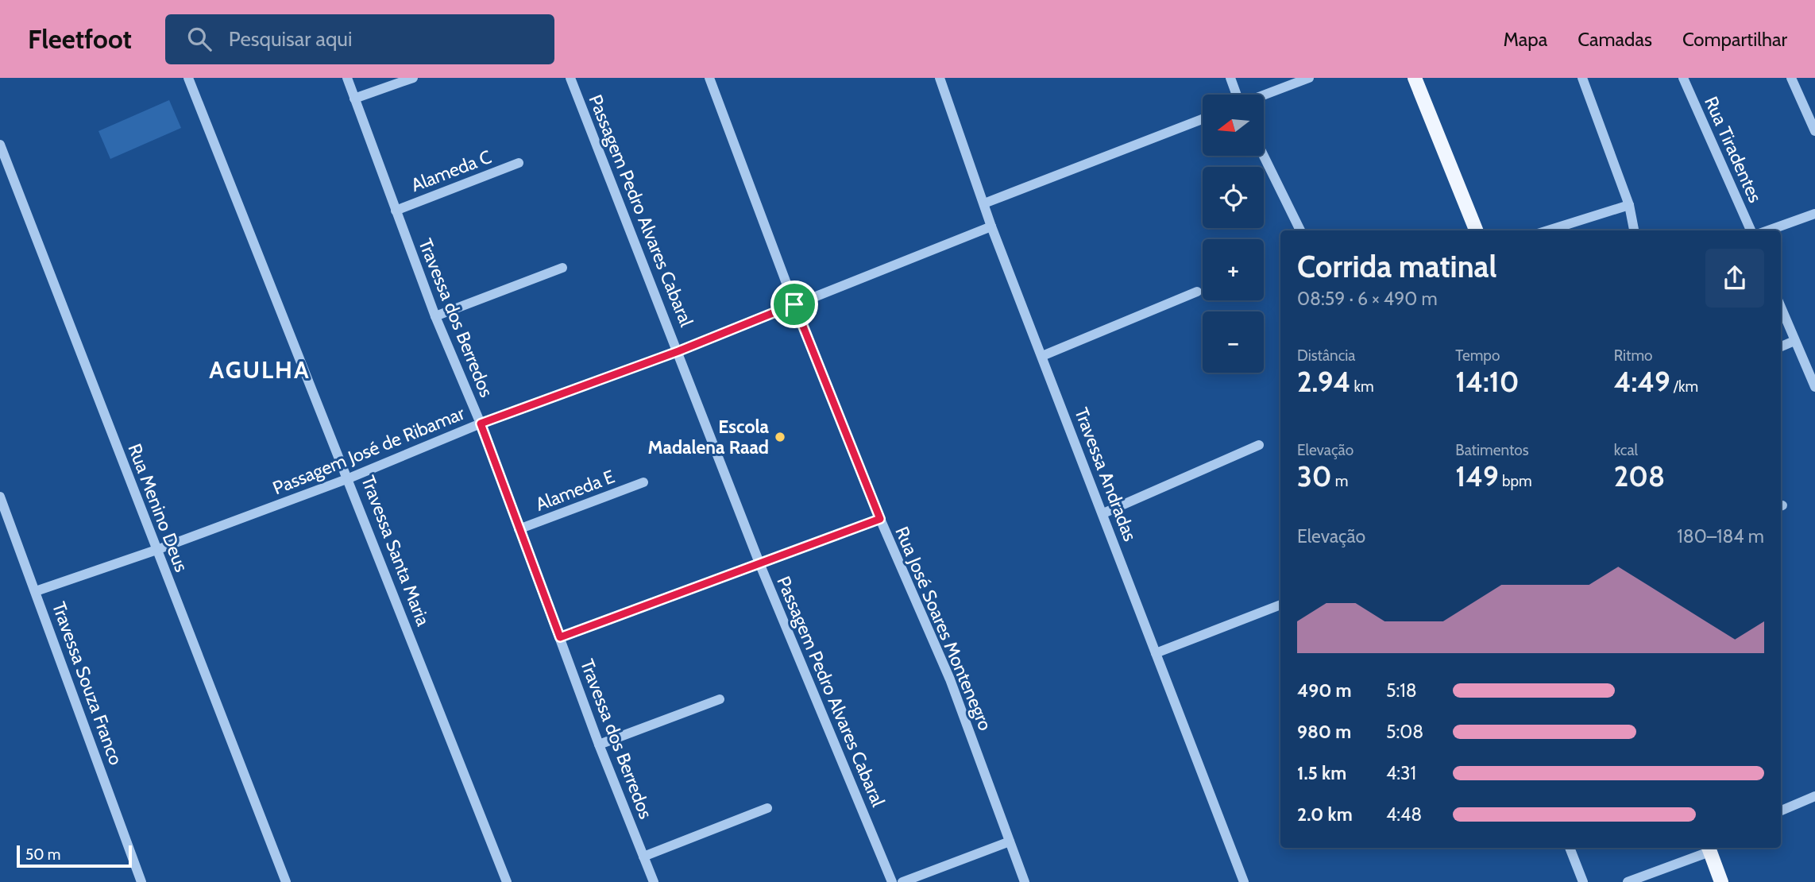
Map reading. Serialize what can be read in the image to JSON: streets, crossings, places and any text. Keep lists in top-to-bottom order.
{
  "streets": {
    "street": [
      "Rua Tiradentes",
      "Alameda C",
      "Passagem Pedro Alvares Cabaral",
      "Travessa dos Berredos",
      "Passagem José de Ribamar",
      "Travessa Andradas",
      "Alameda E",
      "Rua Menino Deus",
      "Travessa Santa Maria",
      "Rua José Soares Montenegro",
      "Travessa Souza Franco"
    ]
  },
  "crossings": [
    ["Alameda C", "Travessa dos Berredos"],
    ["Passagem Pedro Alvares Cabaral", "Passagem José de Ribamar"],
    ["Travessa dos Berredos", "Passagem José de Ribamar"],
    ["Travessa dos Berredos", "Alameda E"],
    ["Passagem José de Ribamar", "Travessa Andradas"],
    ["Passagem José de Ribamar", "Rua Menino Deus"],
    ["Passagem José de Ribamar", "Travessa Santa Maria"],
    ["Passagem José de Ribamar", "Rua José Soares Montenegro"],
    ["Passagem José de Ribamar", "Travessa Souza Franco"]
  ],
  "districts": ["AGULHA"],
  "places": ["Escola Madalena Raad"],
  "scale_bar": "50 m",
  "north": "left",
  "page": {
    "header": "Fleetfoot",
    "search": "Pesquisar aqui",
    "nav": ["Mapa", "Camadas", "Compartilhar"],
    "map_buttons": ["+", "−"],
    "heading": ["Corrida matinal", "08:59 · 6 × 490 m"],
    "stats": [
      ["Distância", "2.94 km"],
      ["Tempo", "14:10"],
      ["Ritmo", "4:49 /km"],
      ["Elevação", "30 m"],
      ["Batimentos", "149 bpm"],
      ["kcal", "208"]
    ],
    "chart": ["Elevação", "180–184 m"],
    "list": [
      {
        "name": "490 m",
        "note": "5:18"
      },
      {
        "name": "980 m",
        "note": "5:08"
      },
      {
        "name": "1.5 km",
        "note": "4:31"
      },
      {
        "name": "2.0 km",
        "note": "4:48"
      }
    ],
    "scale": "50 m"
  }
}
